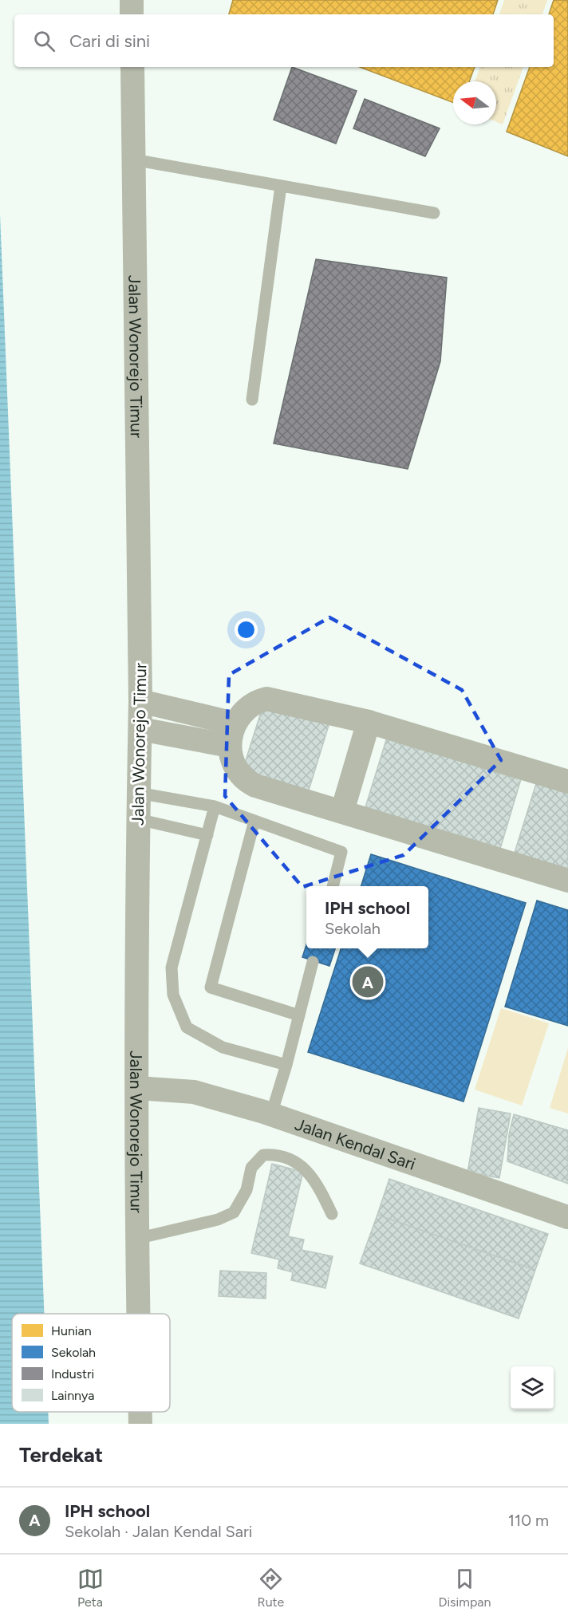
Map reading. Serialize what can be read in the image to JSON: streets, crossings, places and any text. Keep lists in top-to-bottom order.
{
  "streets": {
    "street": ["Jalan Wonorejo Timur", "Jalan Kendal Sari"]
  },
  "crossings": [
    ["Jalan Wonorejo Timur", "Jalan Kendal Sari"]
  ],
  "legend": [
    "Hunian",
    "Sekolah",
    "Industri",
    "Lainnya"
  ],
  "north": "left",
  "page": {
    "search": "Cari di sini",
    "popup": ["IPH school", "Sekolah"],
    "pins": "A",
    "heading": "Terdekat",
    "list": [
      {
        "mark": "A",
        "name": "IPH school",
        "note": "Sekolah · Jalan Kendal Sari",
        "value": "110 m"
      }
    ],
    "nav": ["Peta", "Rute", "Disimpan"]
  }
}
